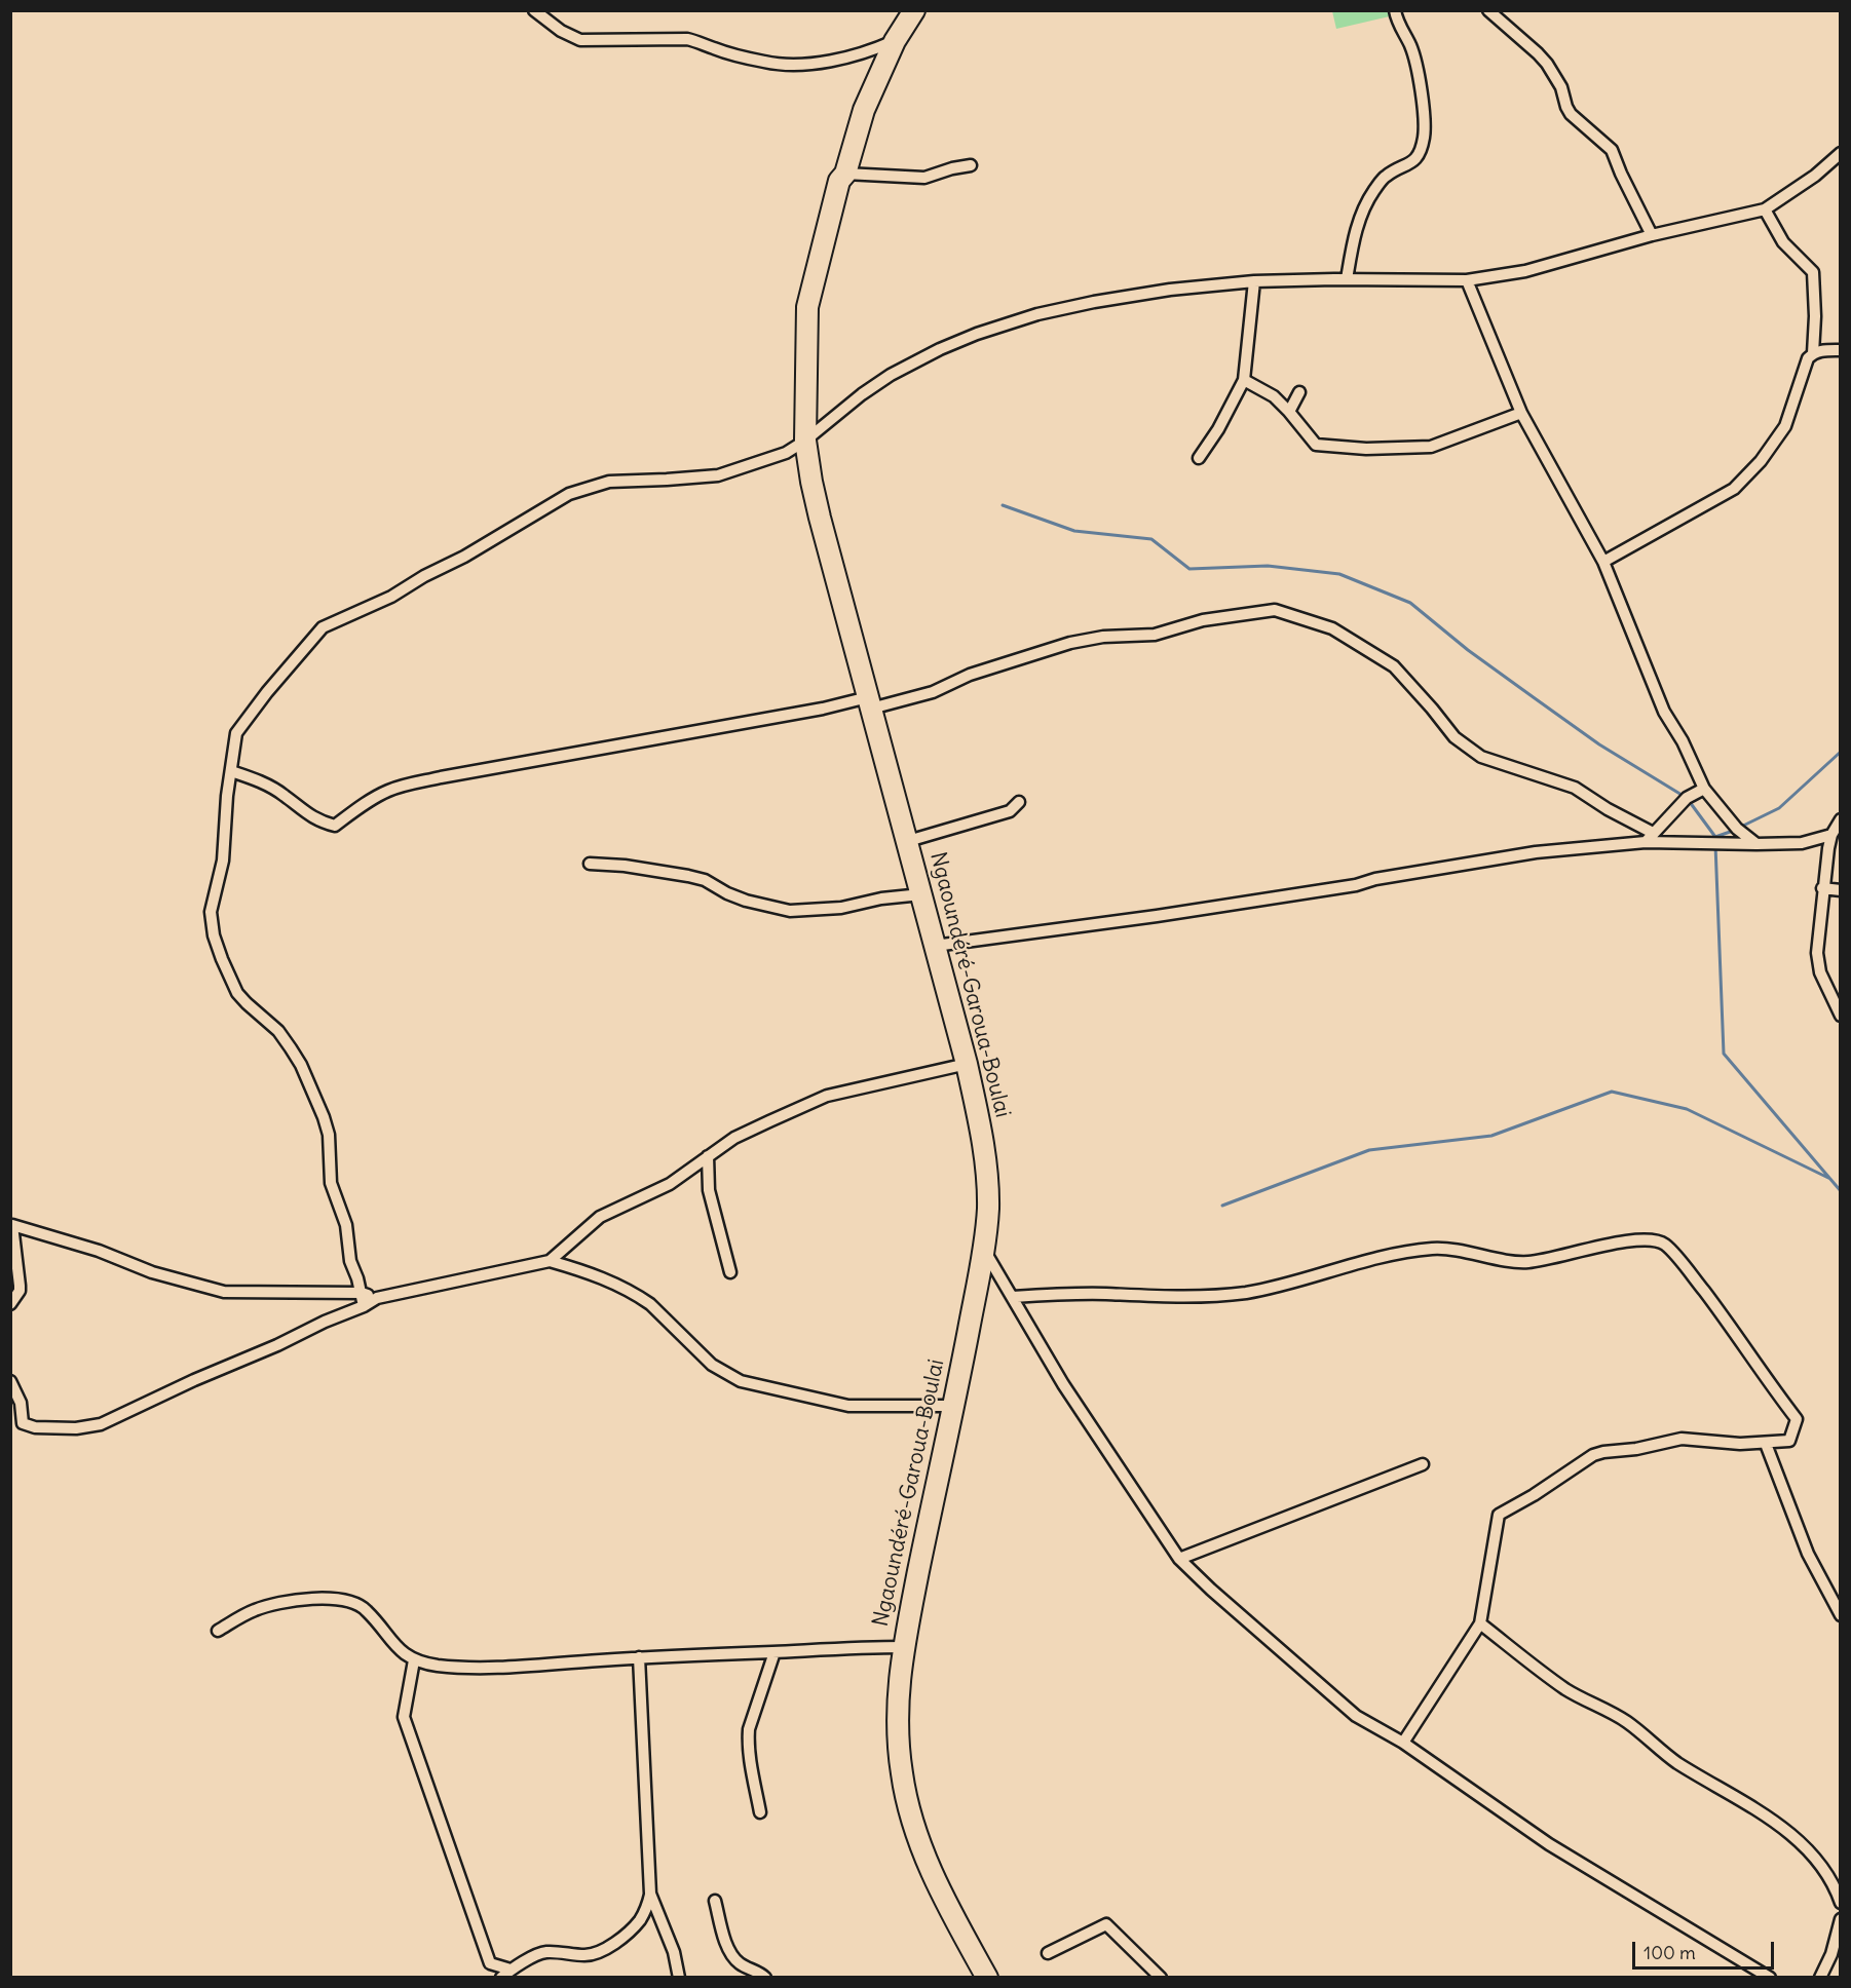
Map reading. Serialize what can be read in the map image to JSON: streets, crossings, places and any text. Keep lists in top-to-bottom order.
{
  "streets": {
    "highway": ["Ngaoundéré-Garoua-Boulai"]
  },
  "scale_bar": "100 m"
}
